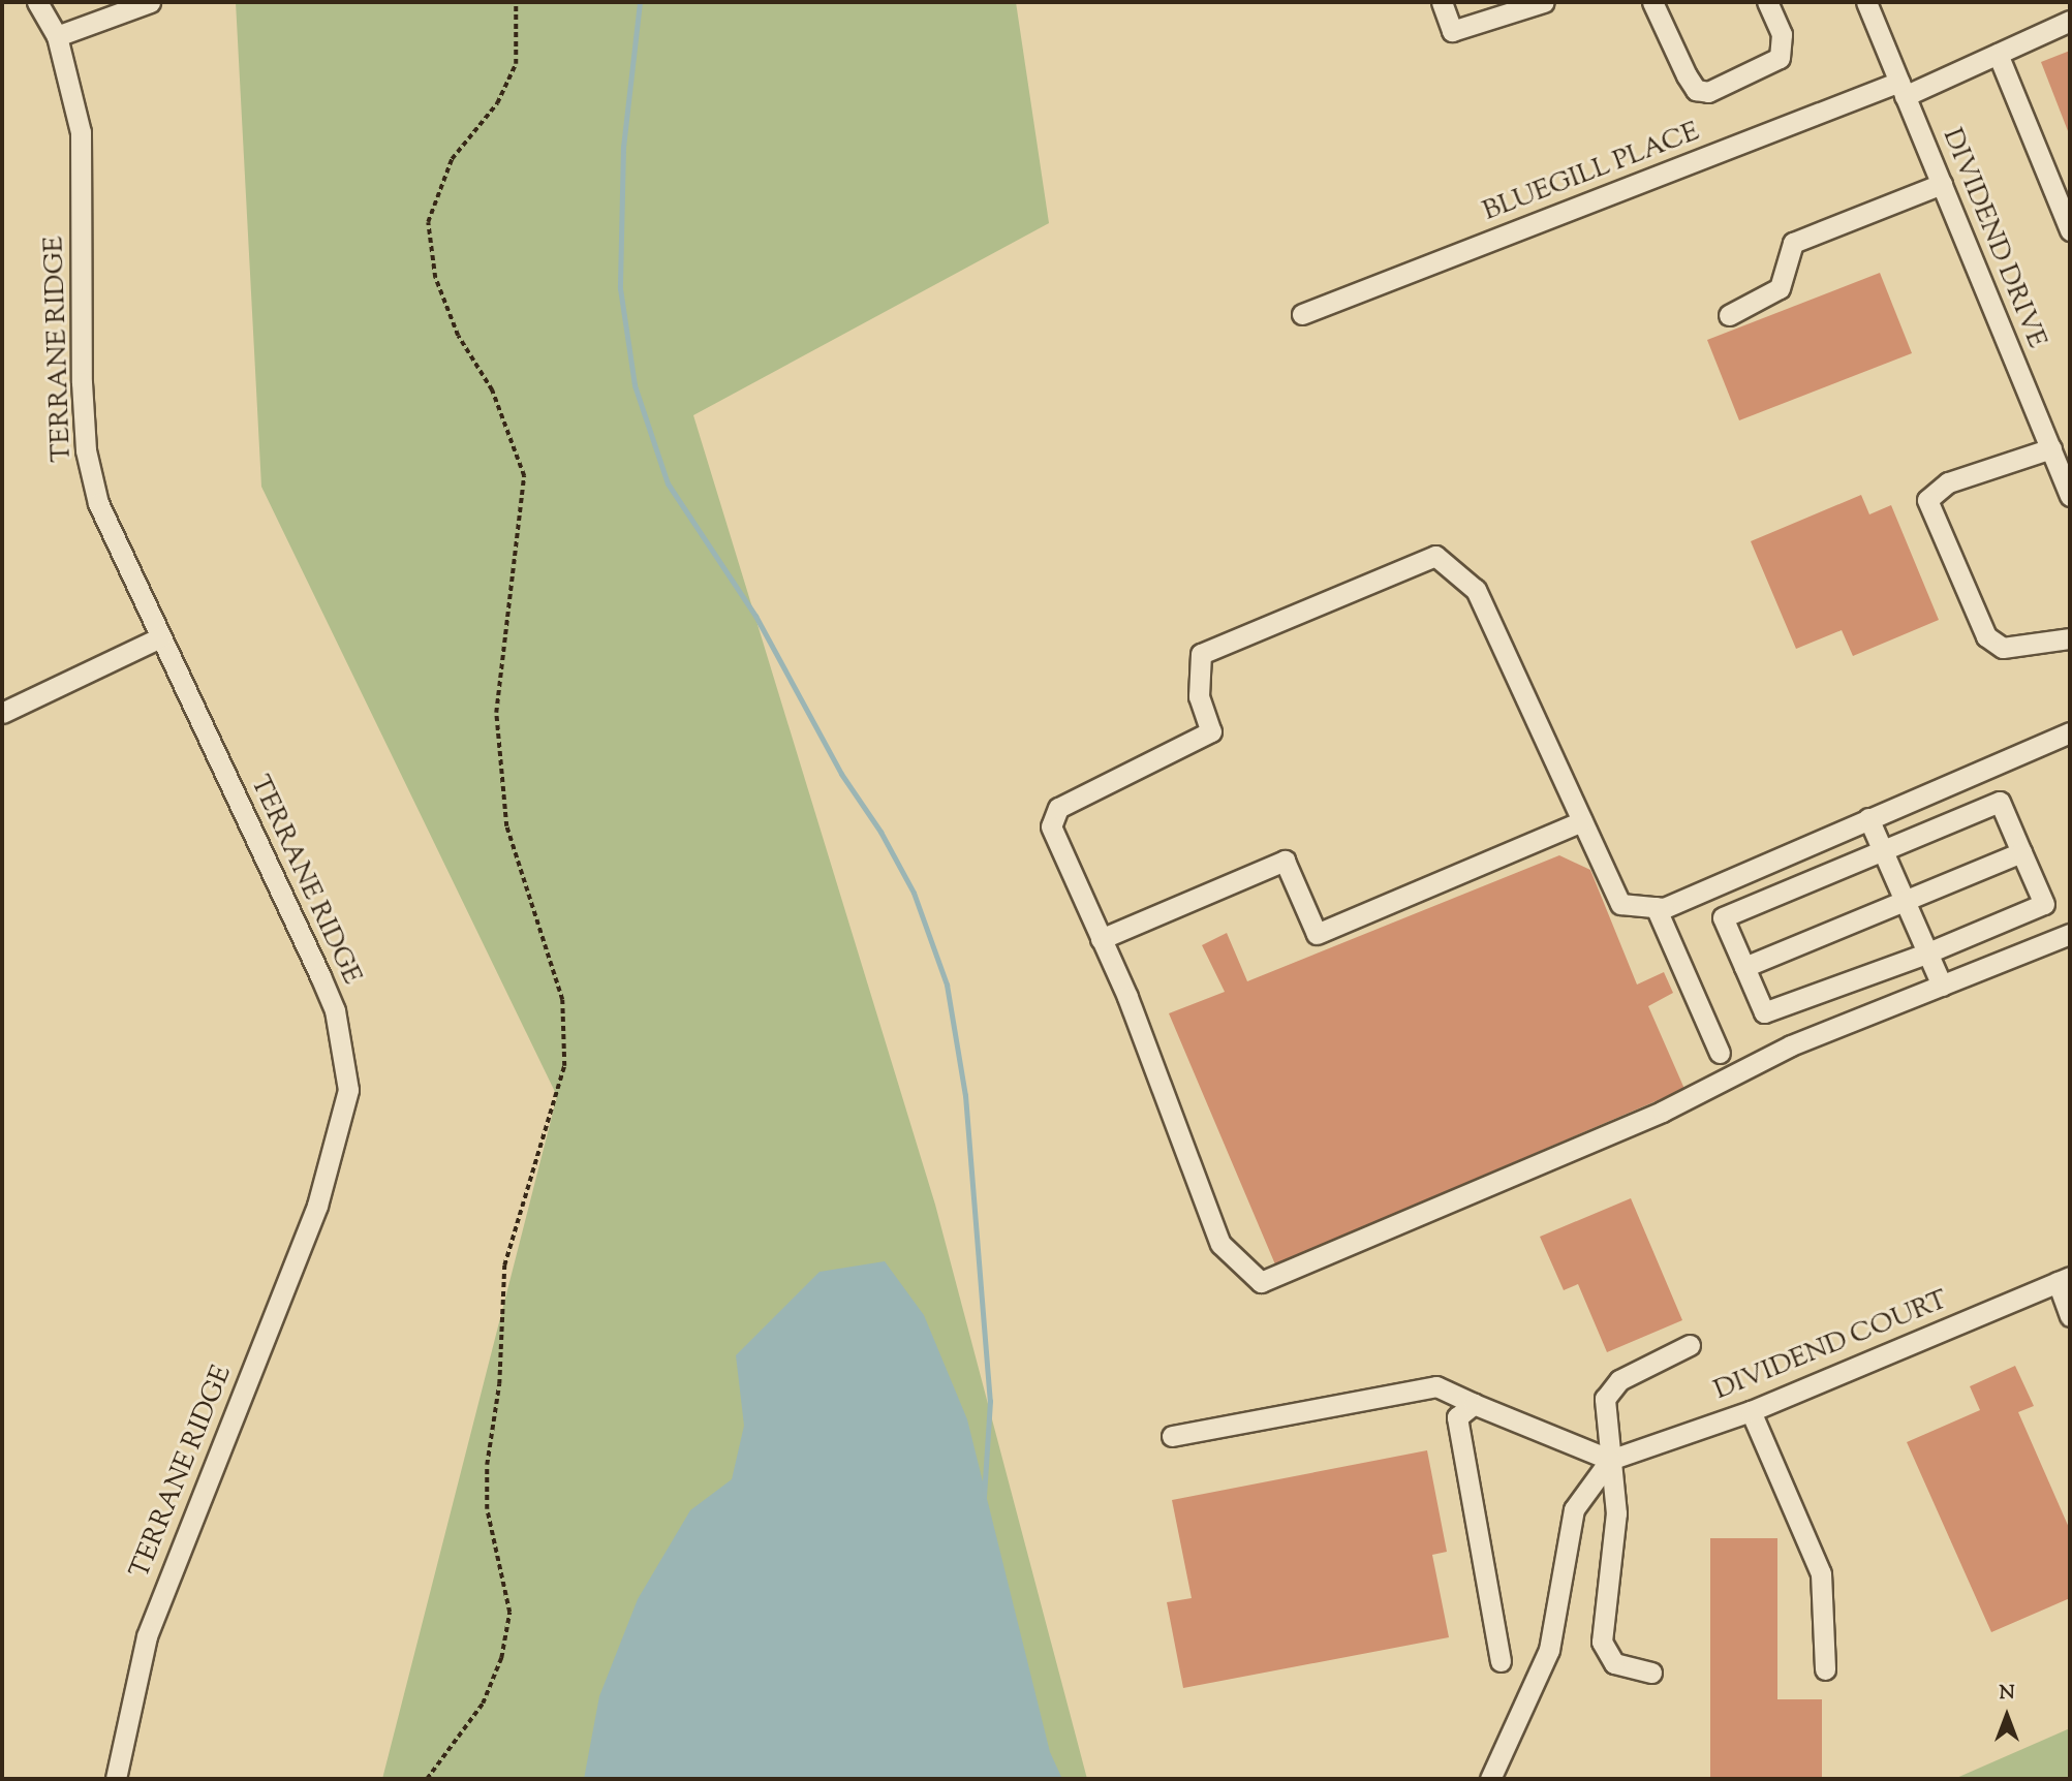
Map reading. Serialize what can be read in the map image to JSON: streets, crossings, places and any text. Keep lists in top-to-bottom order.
{
  "streets": {
    "street": [
      "BLUEGILL PLACE",
      "DIVIDEND DRIVE",
      "TERRANE RIDGE",
      "DIVIDEND COURT"
    ]
  },
  "crossings": [
    ["BLUEGILL PLACE", "DIVIDEND DRIVE"]
  ],
  "north": "top"
}
